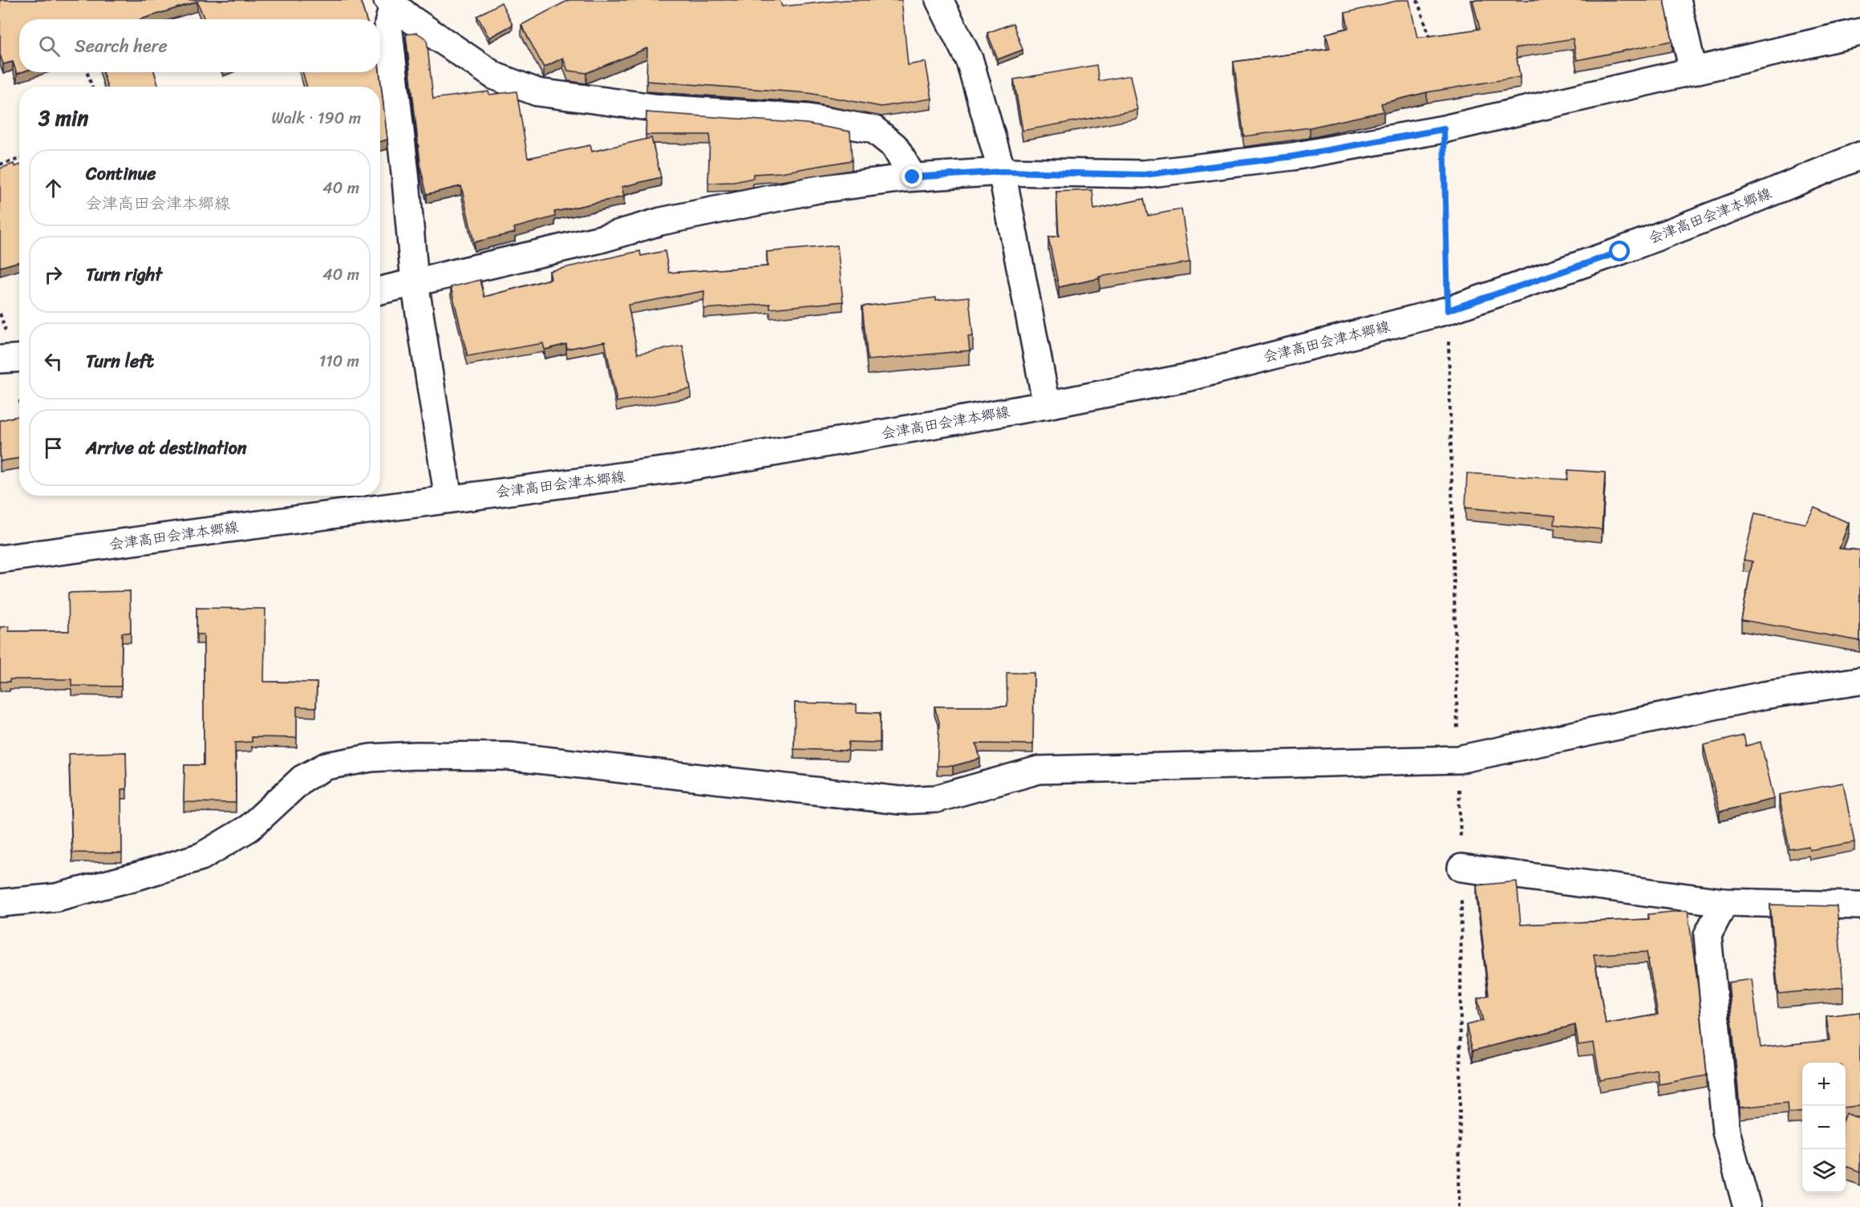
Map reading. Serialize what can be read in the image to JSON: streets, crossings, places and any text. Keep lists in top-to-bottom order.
{
  "streets": {
    "street": ["会津高田会津本郷線"]
  },
  "page": {
    "search": "Search here",
    "heading": ["3 min", "Walk · 190 m"],
    "list": [
      ["Continue", "会津高田会津本郷線", "40 m"],
      ["Turn right", "40 m"],
      ["Turn left", "110 m"],
      "Arrive at destination"
    ],
    "map_buttons": ["+", "−"]
  }
}
